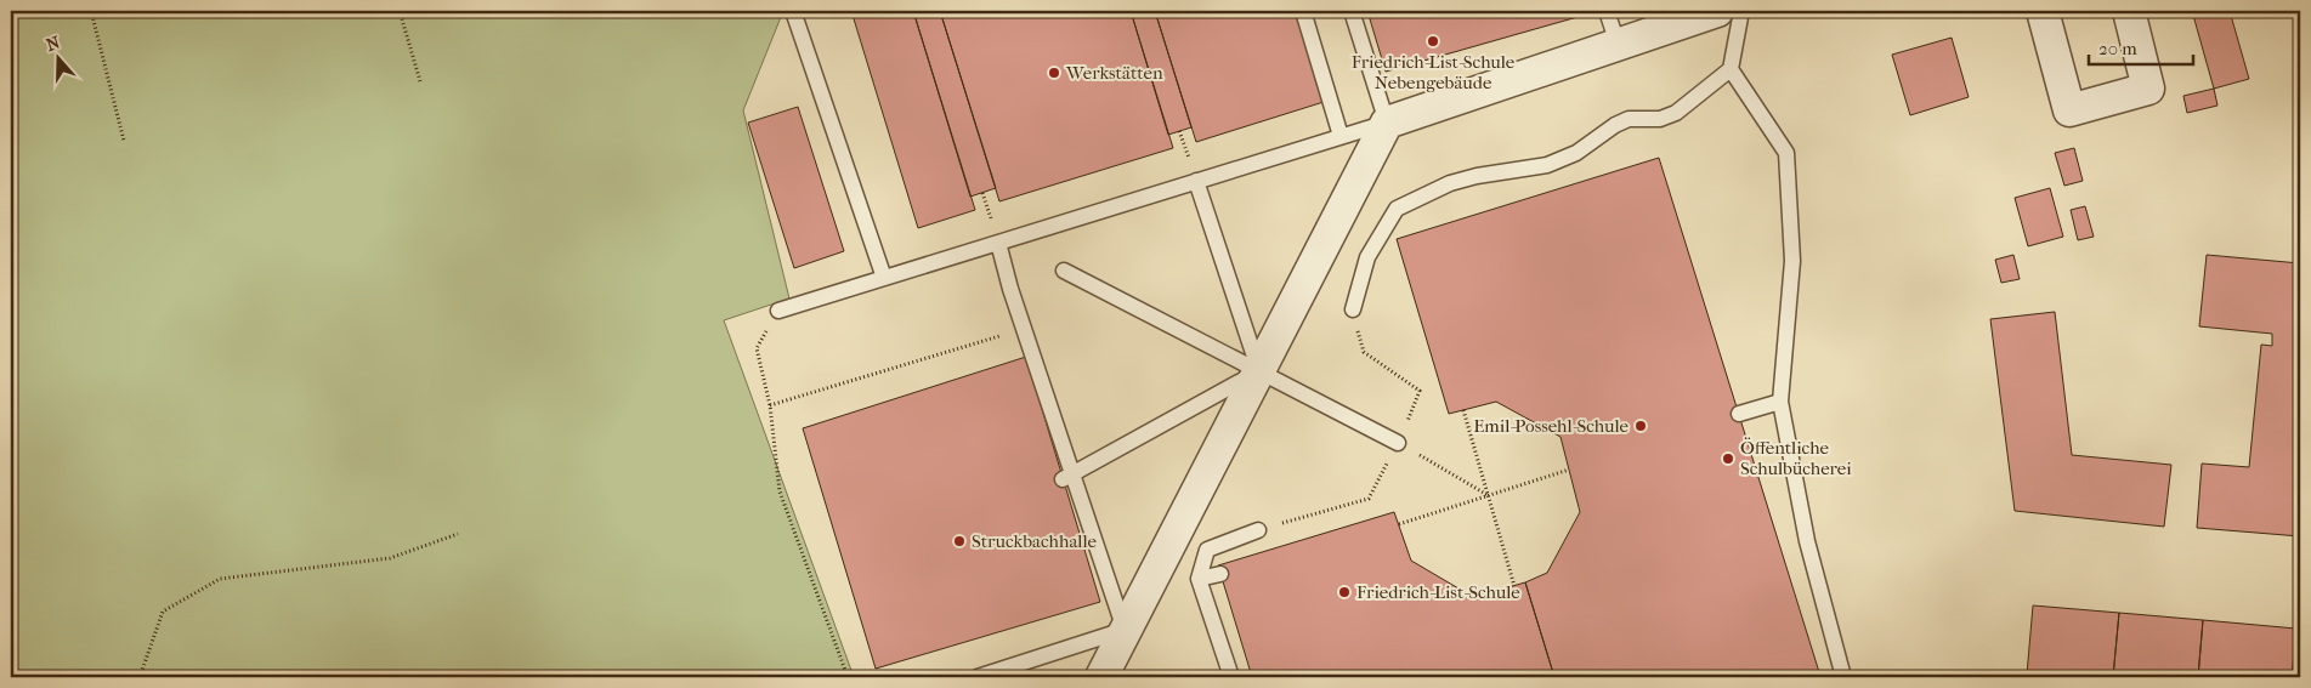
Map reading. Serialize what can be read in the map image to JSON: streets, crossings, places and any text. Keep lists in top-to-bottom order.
{
  "places": [
    "Friedrich-List-Schule Nebengebäude",
    "Werkstätten",
    "Emil-Possehl-Schule",
    "Öffentliche Schulbücherei",
    "Struckbachhalle",
    "Friedrich-List-Schule"
  ],
  "scale_bar": "20 m",
  "north": "top"
}
